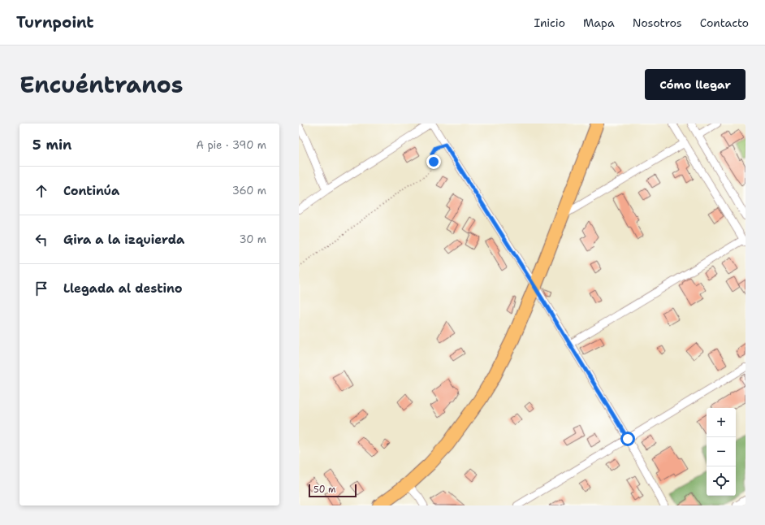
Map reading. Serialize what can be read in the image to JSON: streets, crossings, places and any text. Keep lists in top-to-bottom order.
{
  "scale_bar": "50 m",
  "page": {
    "header": "Turnpoint",
    "nav": [
      "Inicio",
      "Mapa",
      "Nosotros",
      "Contacto"
    ],
    "title": "Encuéntranos",
    "buttons": "Cómo llegar",
    "heading": ["5 min", "A pie · 390 m"],
    "list": [
      ["Continúa", "360 m"],
      ["Gira a la izquierda", "30 m"],
      "Llegada al destino"
    ],
    "map_buttons": ["+", "−"],
    "scale": "50 m"
  }
}
